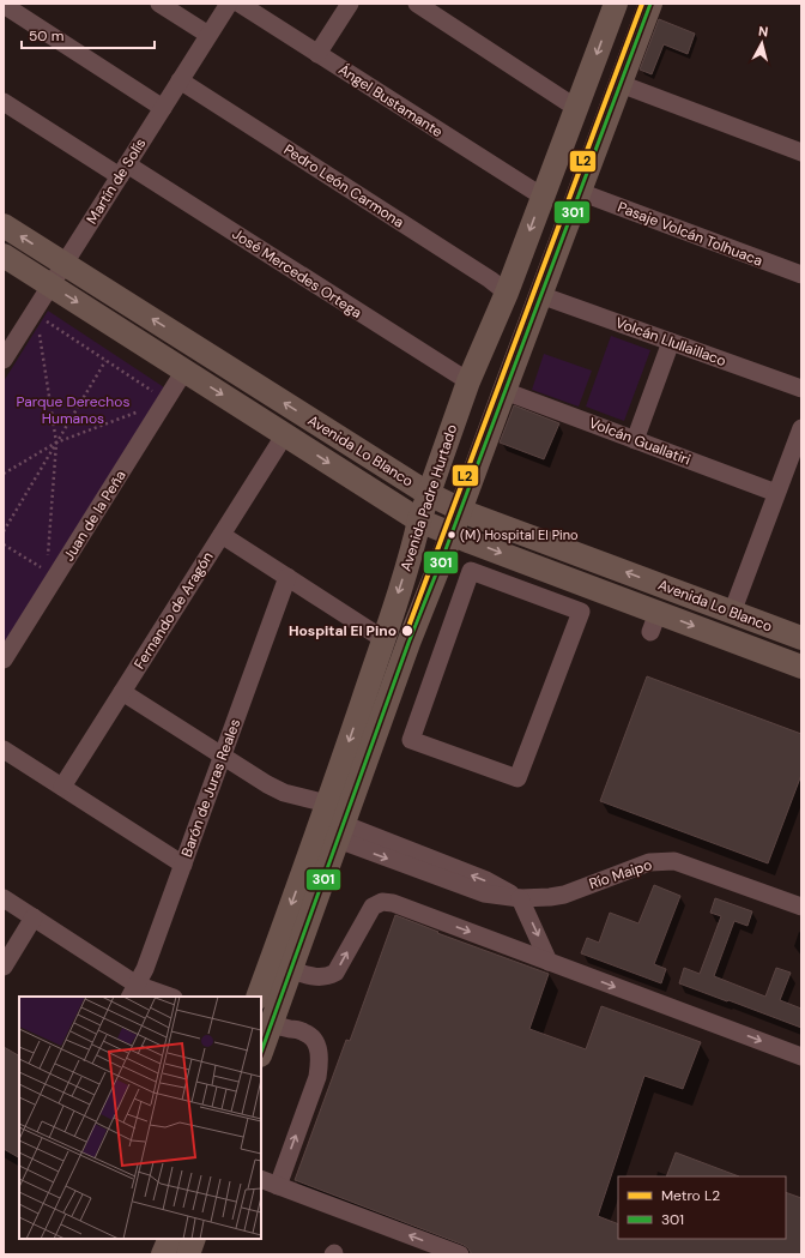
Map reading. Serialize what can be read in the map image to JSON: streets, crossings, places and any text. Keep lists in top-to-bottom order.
{
  "streets": {
    "main road": ["Avenida Lo Blanco", "Avenida Padre Hurtado"],
    "street": [
      "Ángel Bustamante",
      "Martín de Solís",
      "Pedro León Carmona",
      "Pasaje Volcán Tolhuaca",
      "José Mercedes Ortega",
      "Volcán Llullaillaco",
      "Volcán Guallatiri",
      "Juan de la Peña",
      "Fernando de Aragón",
      "Barón de Juras Reales",
      "Río Maipo"
    ]
  },
  "crossings": [
    ["Ángel Bustamante", "Avenida Padre Hurtado"],
    ["Martín de Solís", "Pedro León Carmona"],
    ["Martín de Solís", "José Mercedes Ortega"],
    ["Martín de Solís", "Avenida Lo Blanco"],
    ["Pedro León Carmona", "Avenida Padre Hurtado"],
    ["Pasaje Volcán Tolhuaca", "Avenida Padre Hurtado"],
    ["José Mercedes Ortega", "Avenida Padre Hurtado"],
    ["Volcán Llullaillaco", "Avenida Padre Hurtado"],
    ["Volcán Guallatiri", "Avenida Padre Hurtado"],
    ["Avenida Lo Blanco", "Avenida Padre Hurtado"],
    ["Avenida Lo Blanco", "Juan de la Peña"],
    ["Avenida Lo Blanco", "Fernando de Aragón"],
    ["Avenida Padre Hurtado", "Río Maipo"]
  ],
  "parks": ["Parque Derechos Humanos"],
  "places": ["(M) Hospital El Pino", "Hospital El Pino"],
  "lines": ["metro line L2", "transit line 301"],
  "legend": ["Metro L2", "301"],
  "scale_bar": "50 m",
  "north": "top"
}
